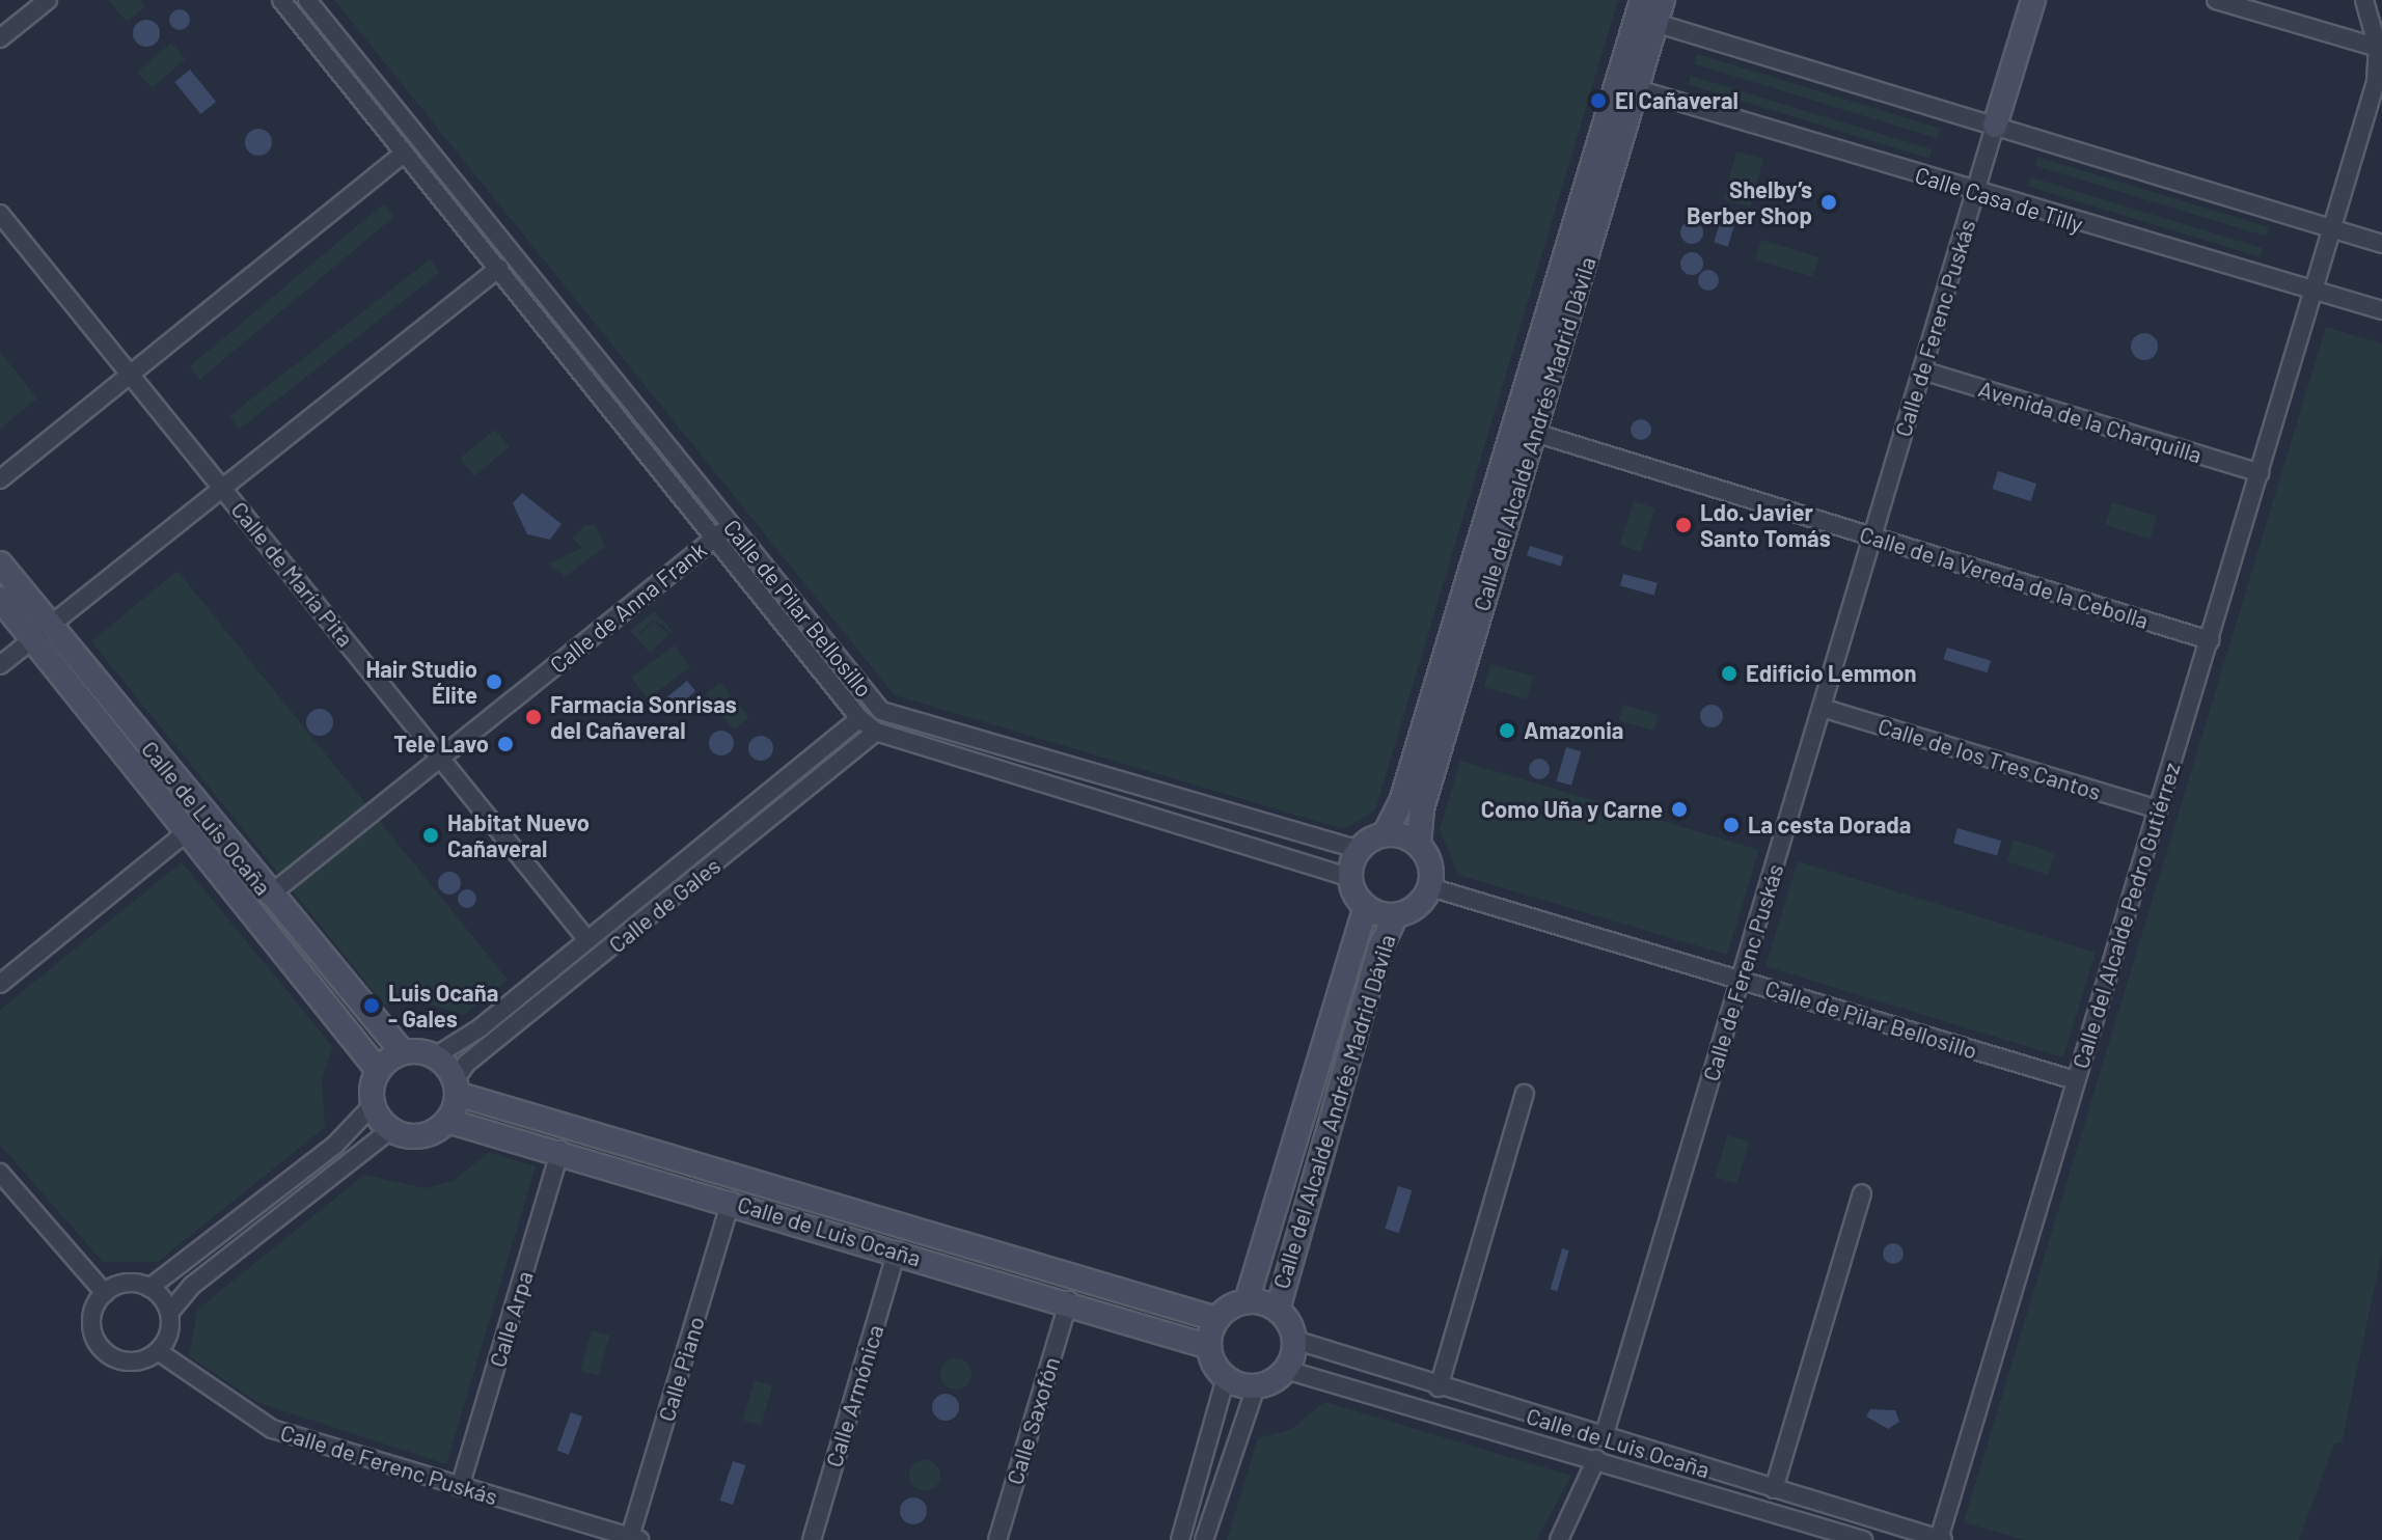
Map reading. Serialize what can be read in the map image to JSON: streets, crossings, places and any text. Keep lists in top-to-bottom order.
{
  "streets": {
    "main road": ["Calle del Alcalde Andrés Madrid Dávila", "Calle de Luis Ocaña"],
    "street": [
      "Calle Casa de Tilly",
      "Calle de Ferenc Puskás",
      "Avenida de la Charquilla",
      "Calle de María Pita",
      "Calle de la Vereda de la Cebolla",
      "Calle de Anna Frank",
      "Calle de Pilar Bellosillo",
      "Calle de los Tres Cantos",
      "Calle de Gales",
      "Calle del Alcalde Pedro Gutiérrez",
      "Calle Arpa",
      "Calle Piano",
      "Calle Armónica",
      "Calle Saxofón"
    ]
  },
  "crossings": [
    ["Calle Casa de Tilly", "Calle de Ferenc Puskás"],
    ["Calle Casa de Tilly", "Calle del Alcalde Andrés Madrid Dávila"],
    ["Calle Casa de Tilly", "Calle del Alcalde Pedro Gutiérrez"],
    ["Calle de Ferenc Puskás", "Avenida de la Charquilla"],
    ["Calle de Ferenc Puskás", "Calle de la Vereda de la Cebolla"],
    ["Calle de Ferenc Puskás", "Calle de Pilar Bellosillo"],
    ["Calle de Ferenc Puskás", "Calle de los Tres Cantos"],
    ["Calle de Ferenc Puskás", "Calle de Luis Ocaña"],
    ["Calle de Ferenc Puskás", "Calle Arpa"],
    ["Calle de Ferenc Puskás", "Calle Piano"],
    ["Avenida de la Charquilla", "Calle del Alcalde Pedro Gutiérrez"],
    ["Calle del Alcalde Andrés Madrid Dávila", "Calle de la Vereda de la Cebolla"],
    ["Calle del Alcalde Andrés Madrid Dávila", "Calle de Pilar Bellosillo"],
    ["Calle del Alcalde Andrés Madrid Dávila", "Calle de Luis Ocaña"],
    ["Calle de María Pita", "Calle de Anna Frank"],
    ["Calle de María Pita", "Calle de Gales"],
    ["Calle de la Vereda de la Cebolla", "Calle del Alcalde Pedro Gutiérrez"],
    ["Calle de Anna Frank", "Calle de Pilar Bellosillo"],
    ["Calle de Anna Frank", "Calle de Luis Ocaña"],
    ["Calle de Pilar Bellosillo", "Calle de Gales"],
    ["Calle de Pilar Bellosillo", "Calle del Alcalde Pedro Gutiérrez"],
    ["Calle de los Tres Cantos", "Calle del Alcalde Pedro Gutiérrez"],
    ["Calle de Luis Ocaña", "Calle de Gales"],
    ["Calle de Luis Ocaña", "Calle del Alcalde Pedro Gutiérrez"],
    ["Calle de Luis Ocaña", "Calle Arpa"],
    ["Calle de Luis Ocaña", "Calle Piano"],
    ["Calle de Luis Ocaña", "Calle Armónica"],
    ["Calle de Luis Ocaña", "Calle Saxofón"]
  ],
  "places": [
    "El Cañaveral",
    "Shelby’s Berber Shop",
    "Ldo. Javier Santo Tomás",
    "Edificio Lemmon",
    "Hair Studio Élite",
    "Farmacia Sonrisas del Cañaveral",
    "Amazonia",
    "Tele Lavo",
    "Como Uña y Carne",
    "La cesta Dorada",
    "Habitat Nuevo Cañaveral",
    "Luis Ocaña - Gales"
  ]
}
